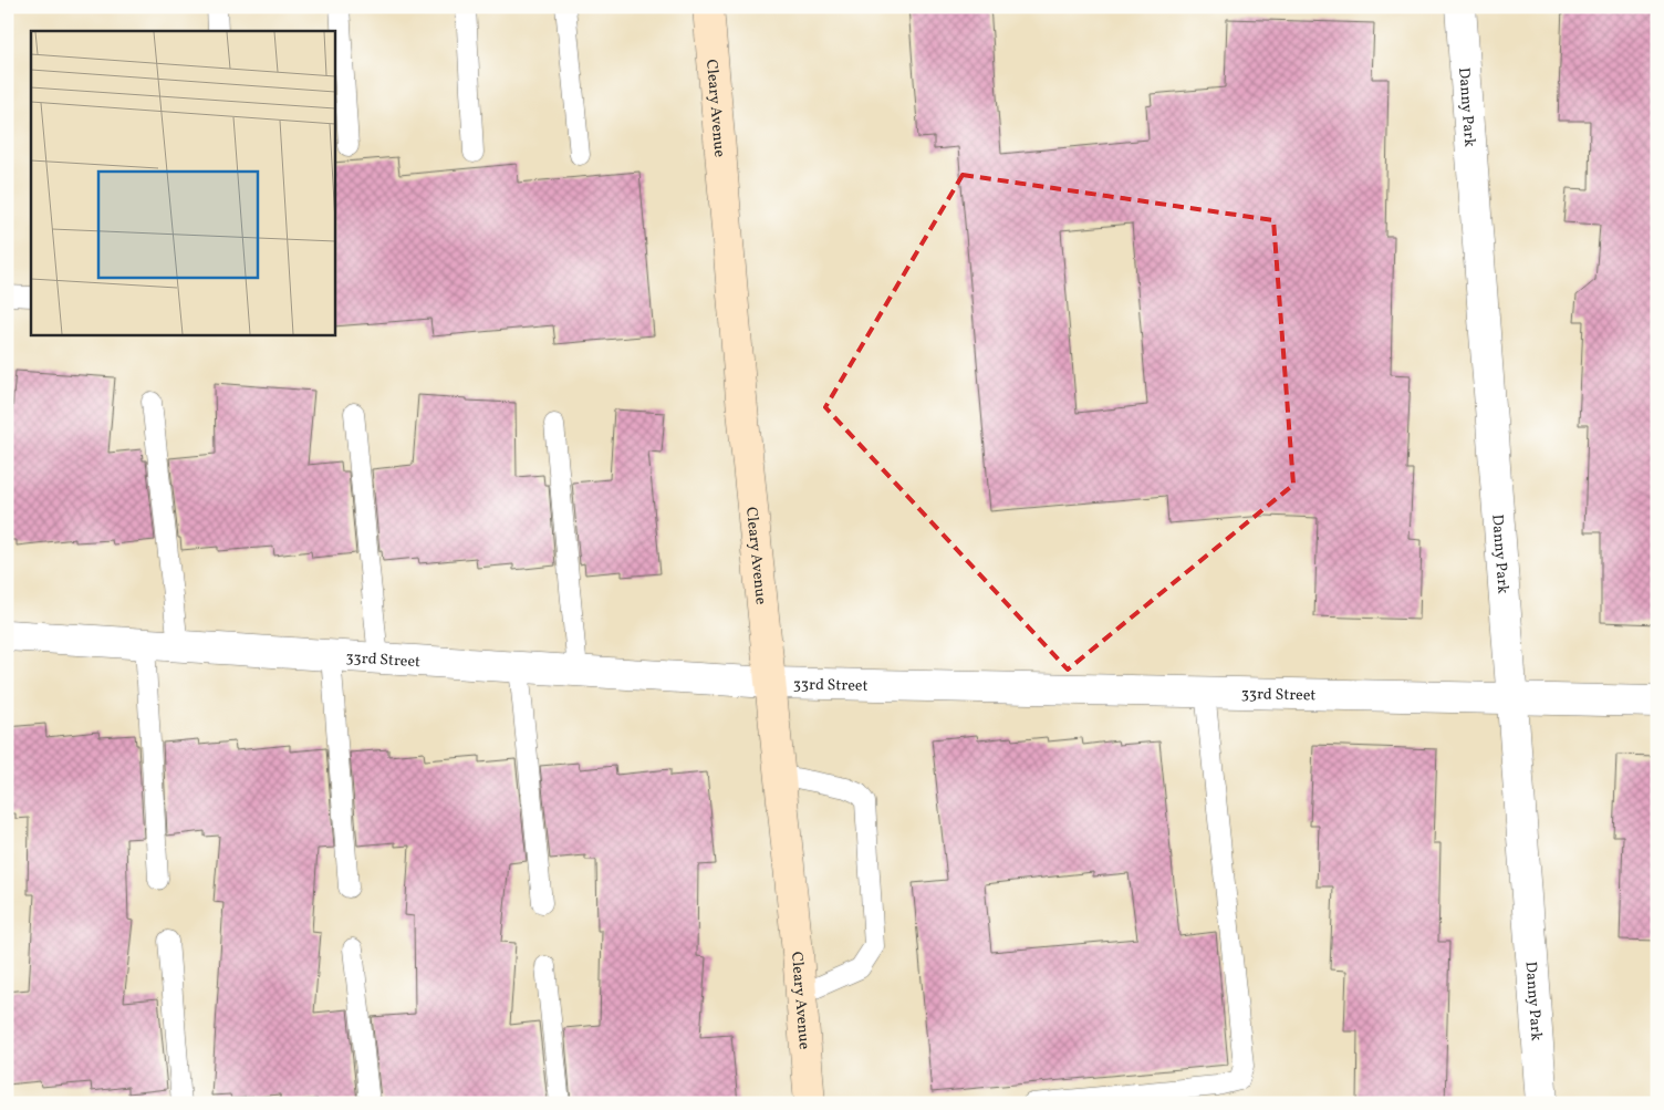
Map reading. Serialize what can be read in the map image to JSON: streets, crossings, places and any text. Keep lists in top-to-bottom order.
{
  "streets": {
    "street": ["Cleary Avenue", "Danny Park", "33rd Street"]
  },
  "crossings": [
    ["Cleary Avenue", "33rd Street"],
    ["Danny Park", "33rd Street"]
  ]
}
